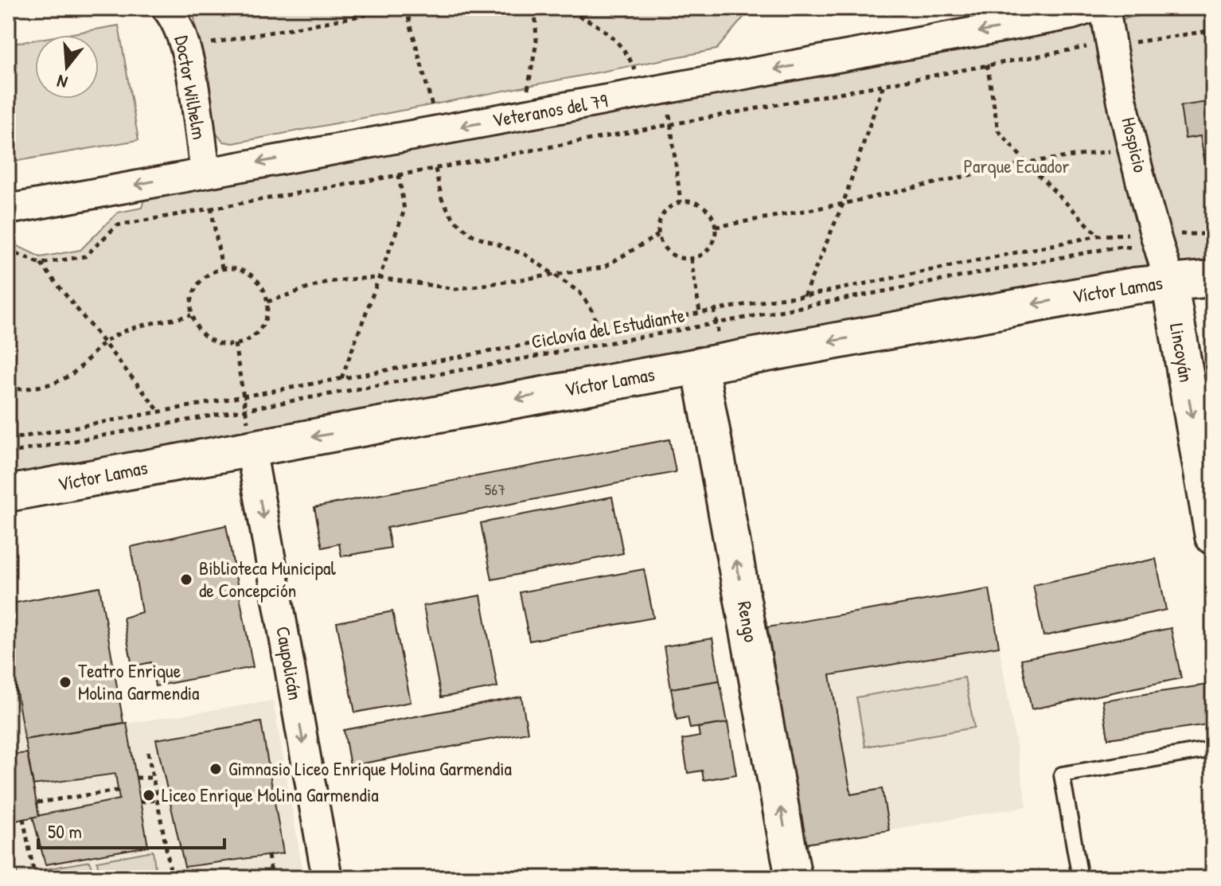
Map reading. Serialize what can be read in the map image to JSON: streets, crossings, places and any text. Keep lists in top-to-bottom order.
{
  "streets": {
    "main road": ["Víctor Lamas", "Lincoyán", "Rengo"],
    "street": [
      "Doctor Wilhelm",
      "Veteranos del 79",
      "Hospicio",
      "Caupolicán"
    ],
    "path": ["Ciclovía del Estudiante"]
  },
  "crossings": [
    ["Doctor Wilhelm", "Veteranos del 79"],
    ["Hospicio", "Víctor Lamas"],
    ["Hospicio", "Ciclovía del Estudiante"],
    ["Hospicio", "Lincoyán"],
    ["Víctor Lamas", "Ciclovía del Estudiante"],
    ["Víctor Lamas", "Lincoyán"],
    ["Víctor Lamas", "Rengo"],
    ["Víctor Lamas", "Caupolicán"],
    ["Ciclovía del Estudiante", "Lincoyán"]
  ],
  "one_way": [
    "Veteranos del 79",
    "Víctor Lamas",
    "Lincoyán",
    "Rengo",
    "Caupolicán"
  ],
  "parks": ["Parque Ecuador"],
  "places": [
    "Biblioteca Municipal de Concepción",
    "Teatro Enrique Molina Garmendia",
    "Gimnasio Liceo Enrique Molina Garmendia",
    "Liceo Enrique Molina Garmendia"
  ],
  "house_numbers": ["567"],
  "scale_bar": "50 m",
  "north": "bottom"
}
